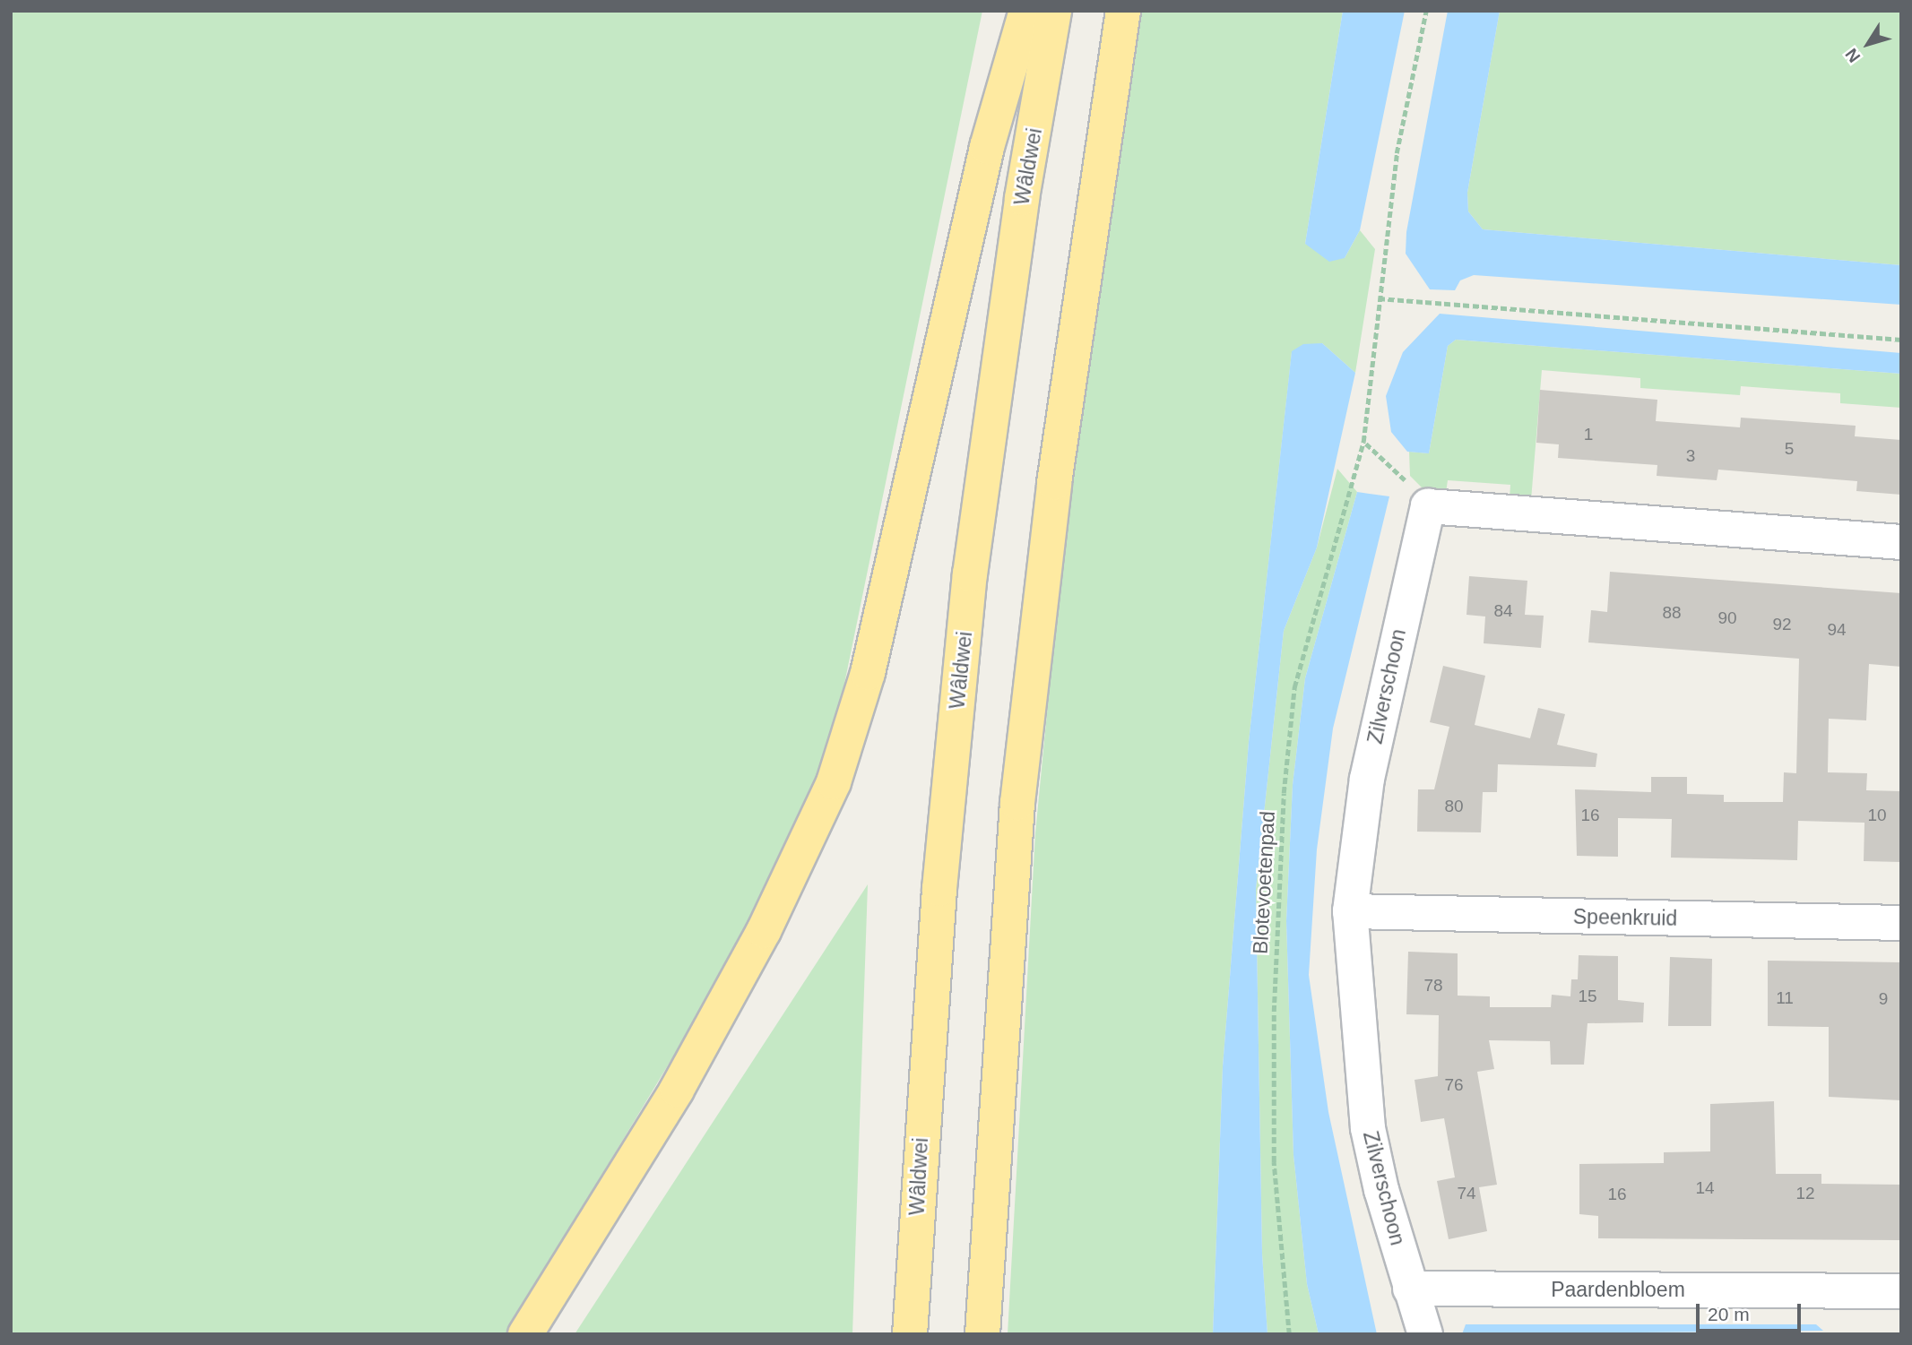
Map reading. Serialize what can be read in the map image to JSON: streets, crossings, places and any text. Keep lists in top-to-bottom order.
{
  "streets": {
    "highway": ["Wâldwei"],
    "street": ["Zilverschoon", "Speenkruid", "Paardenbloem"],
    "path": ["Blotevoetenpad"]
  },
  "crossings": [
    ["Zilverschoon", "Speenkruid"],
    ["Zilverschoon", "Paardenbloem"]
  ],
  "house_numbers": [
    "1",
    "5",
    "3",
    "84",
    "88",
    "90",
    "92",
    "94",
    "80",
    "16",
    "10",
    "78",
    "15",
    "11",
    "9",
    "76",
    "14",
    "74",
    "12",
    "16"
  ],
  "scale_bar": "20 m",
  "north": "bottom left"
}
